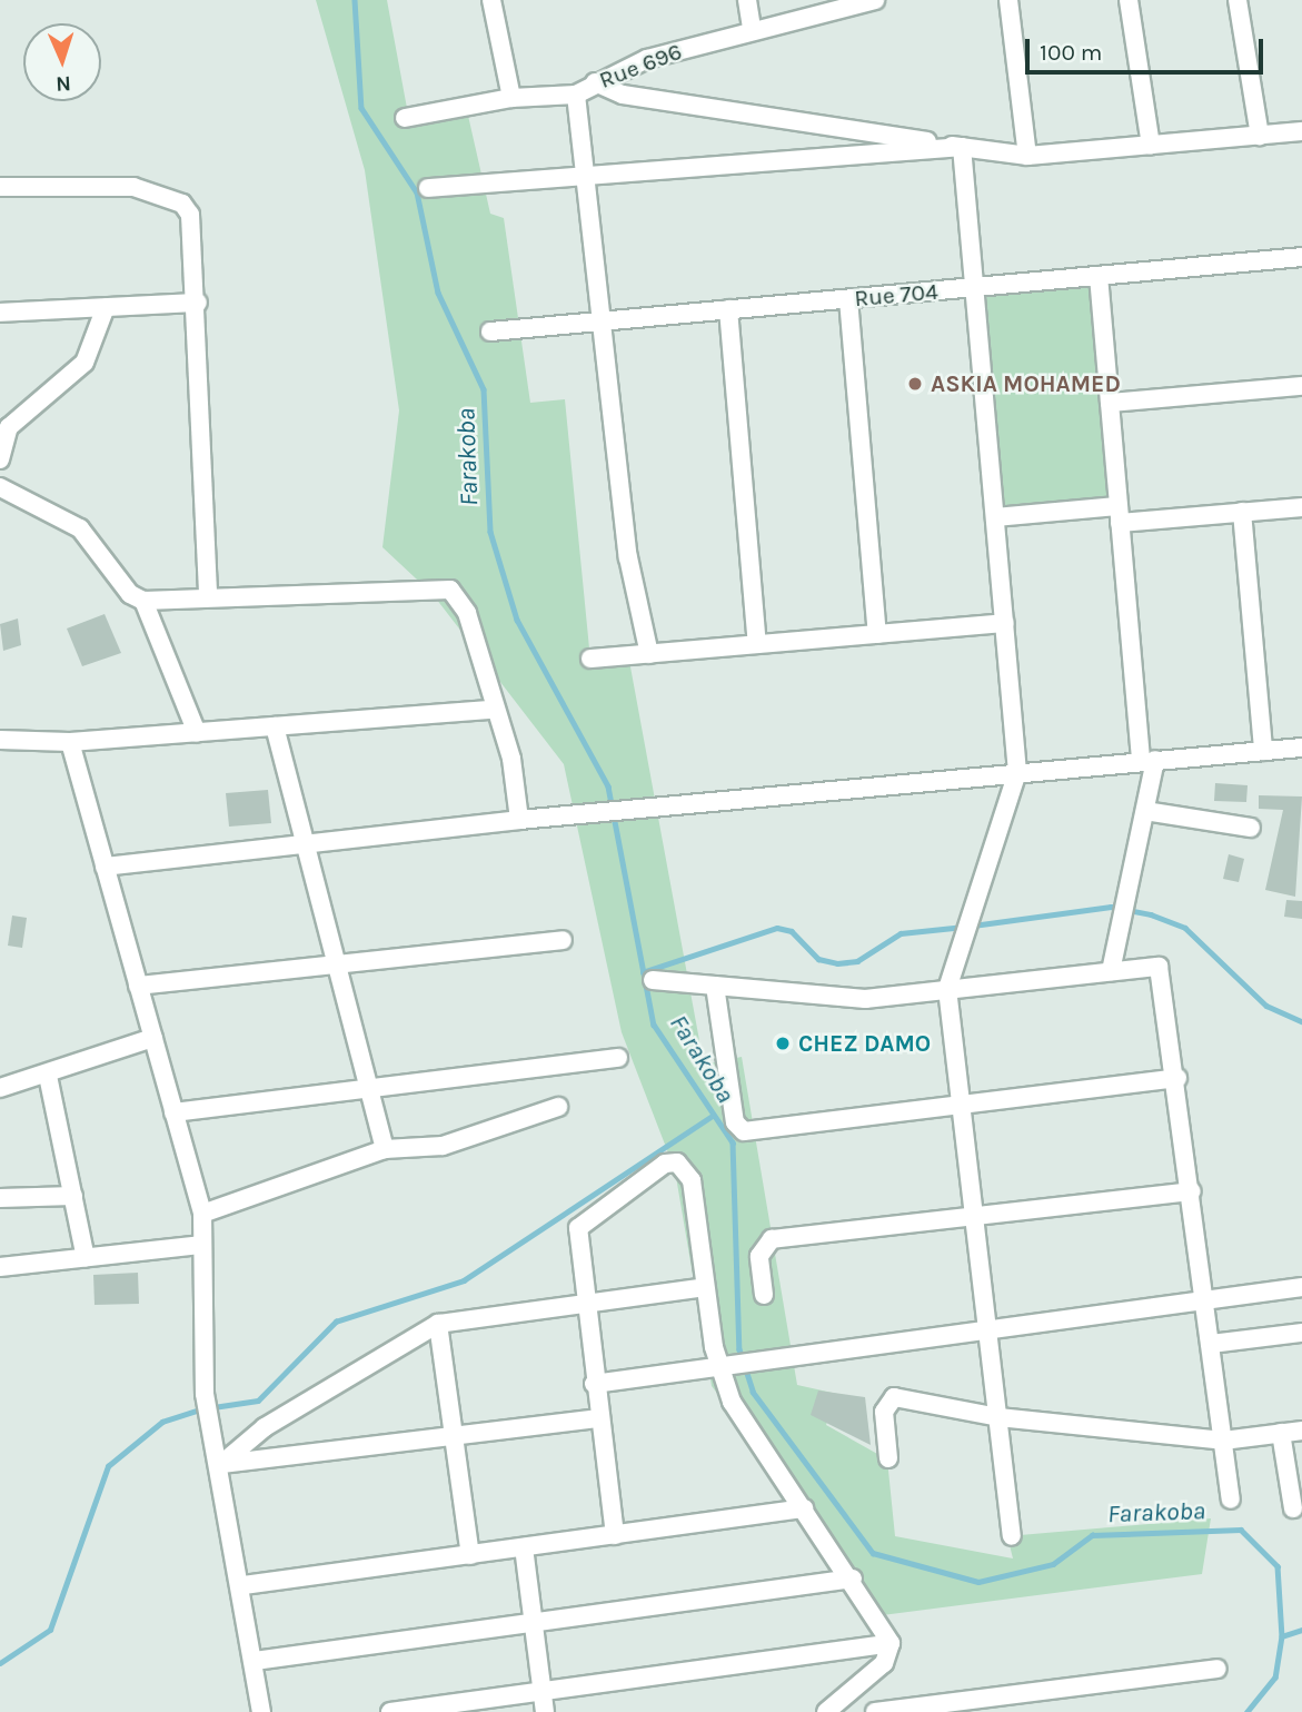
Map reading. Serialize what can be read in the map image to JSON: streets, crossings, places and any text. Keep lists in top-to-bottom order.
{
  "streets": {
    "street": ["Rue 696", "Rue 704"]
  },
  "water": ["Farakoba"],
  "places": ["ASKIA MOHAMED", "CHEZ DAMO"],
  "scale_bar": "100 m",
  "north": "bottom"
}
